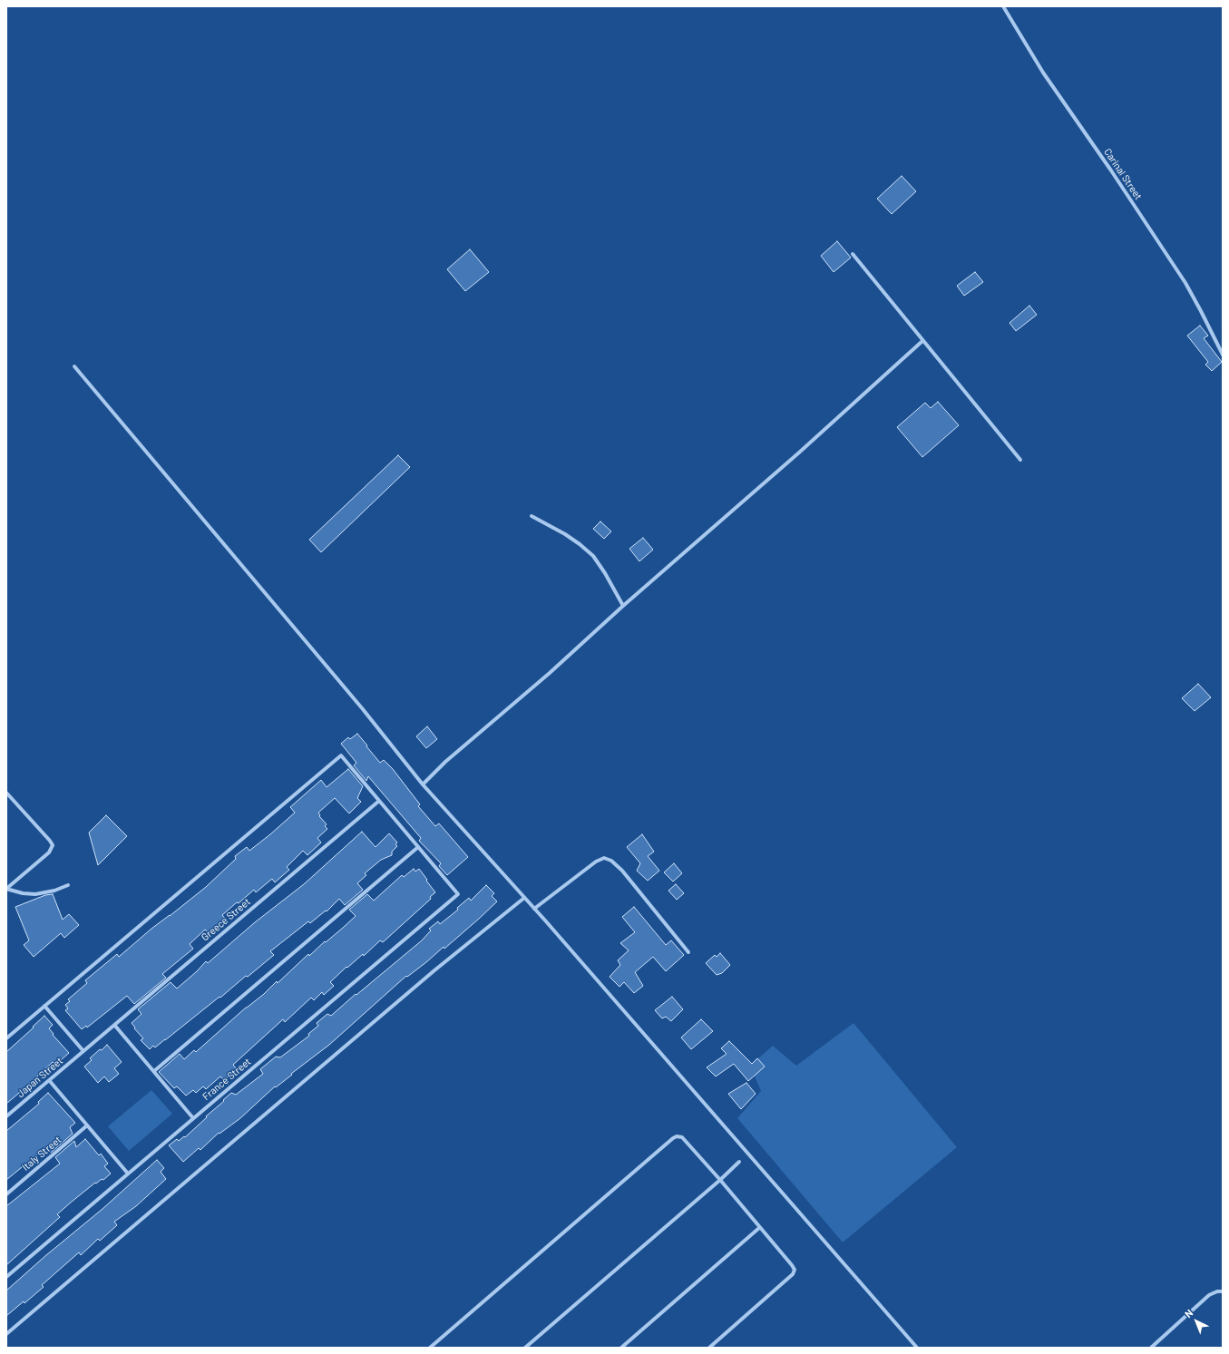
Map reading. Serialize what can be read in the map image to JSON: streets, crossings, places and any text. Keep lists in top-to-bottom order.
{
  "streets": {
    "street": [
      "Carinal Street",
      "Greece Street",
      "Japan Street",
      "France Street",
      "Italy Street"
    ]
  },
  "crossings": [
    ["Greece Street", "Japan Street"]
  ],
  "north": "top left"
}
